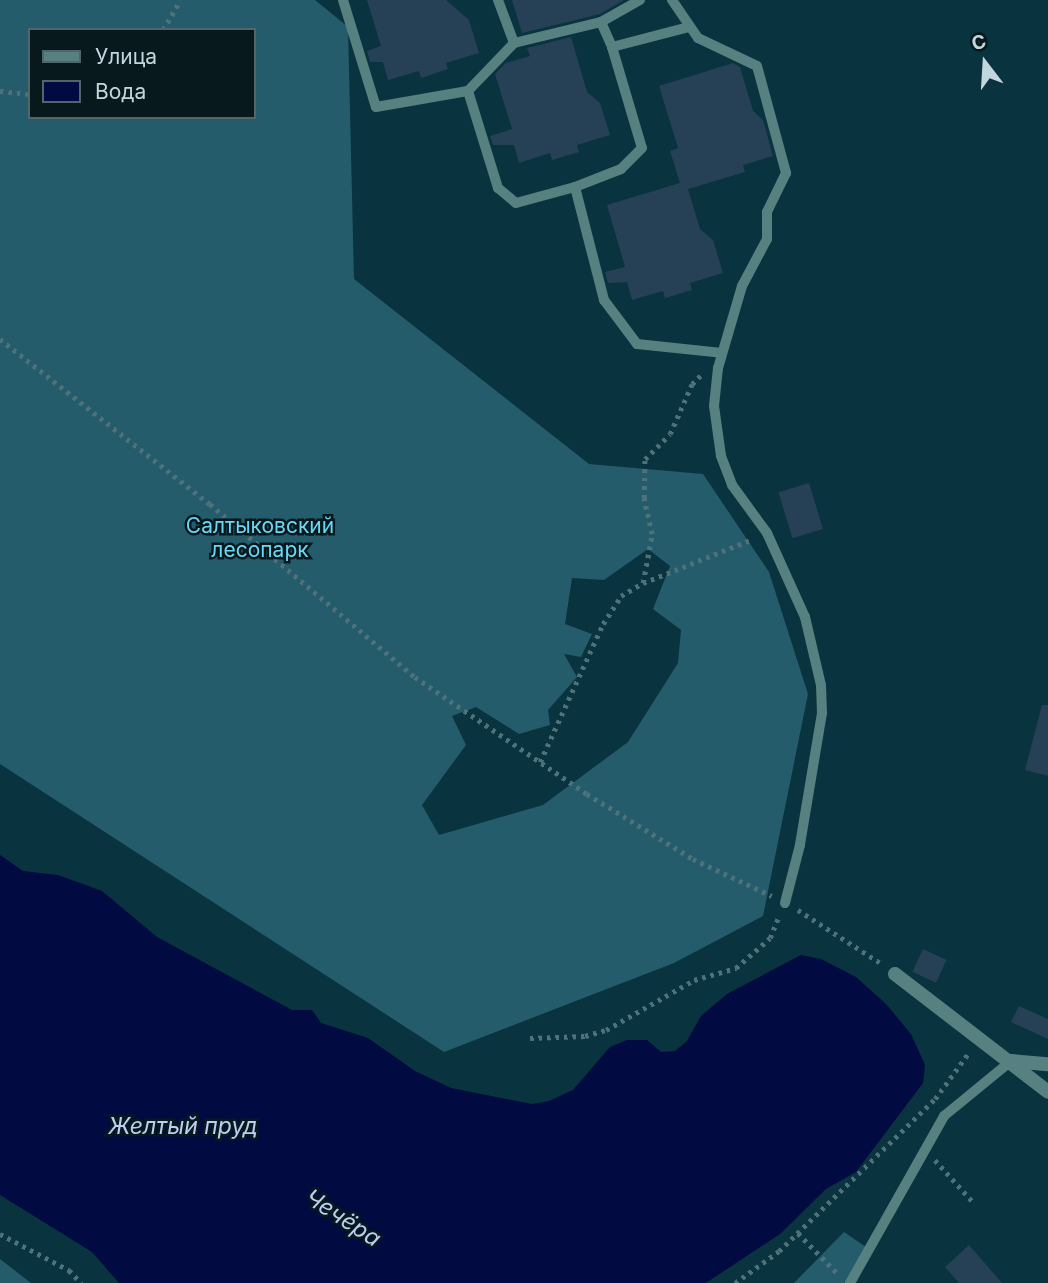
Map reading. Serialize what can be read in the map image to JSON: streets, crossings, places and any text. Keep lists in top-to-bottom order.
{
  "water": ["Желтый пруд", "Чечёра"],
  "parks": ["Салтыковский лесопарк"],
  "legend": ["Улица", "Вода"],
  "north": "top"
}
